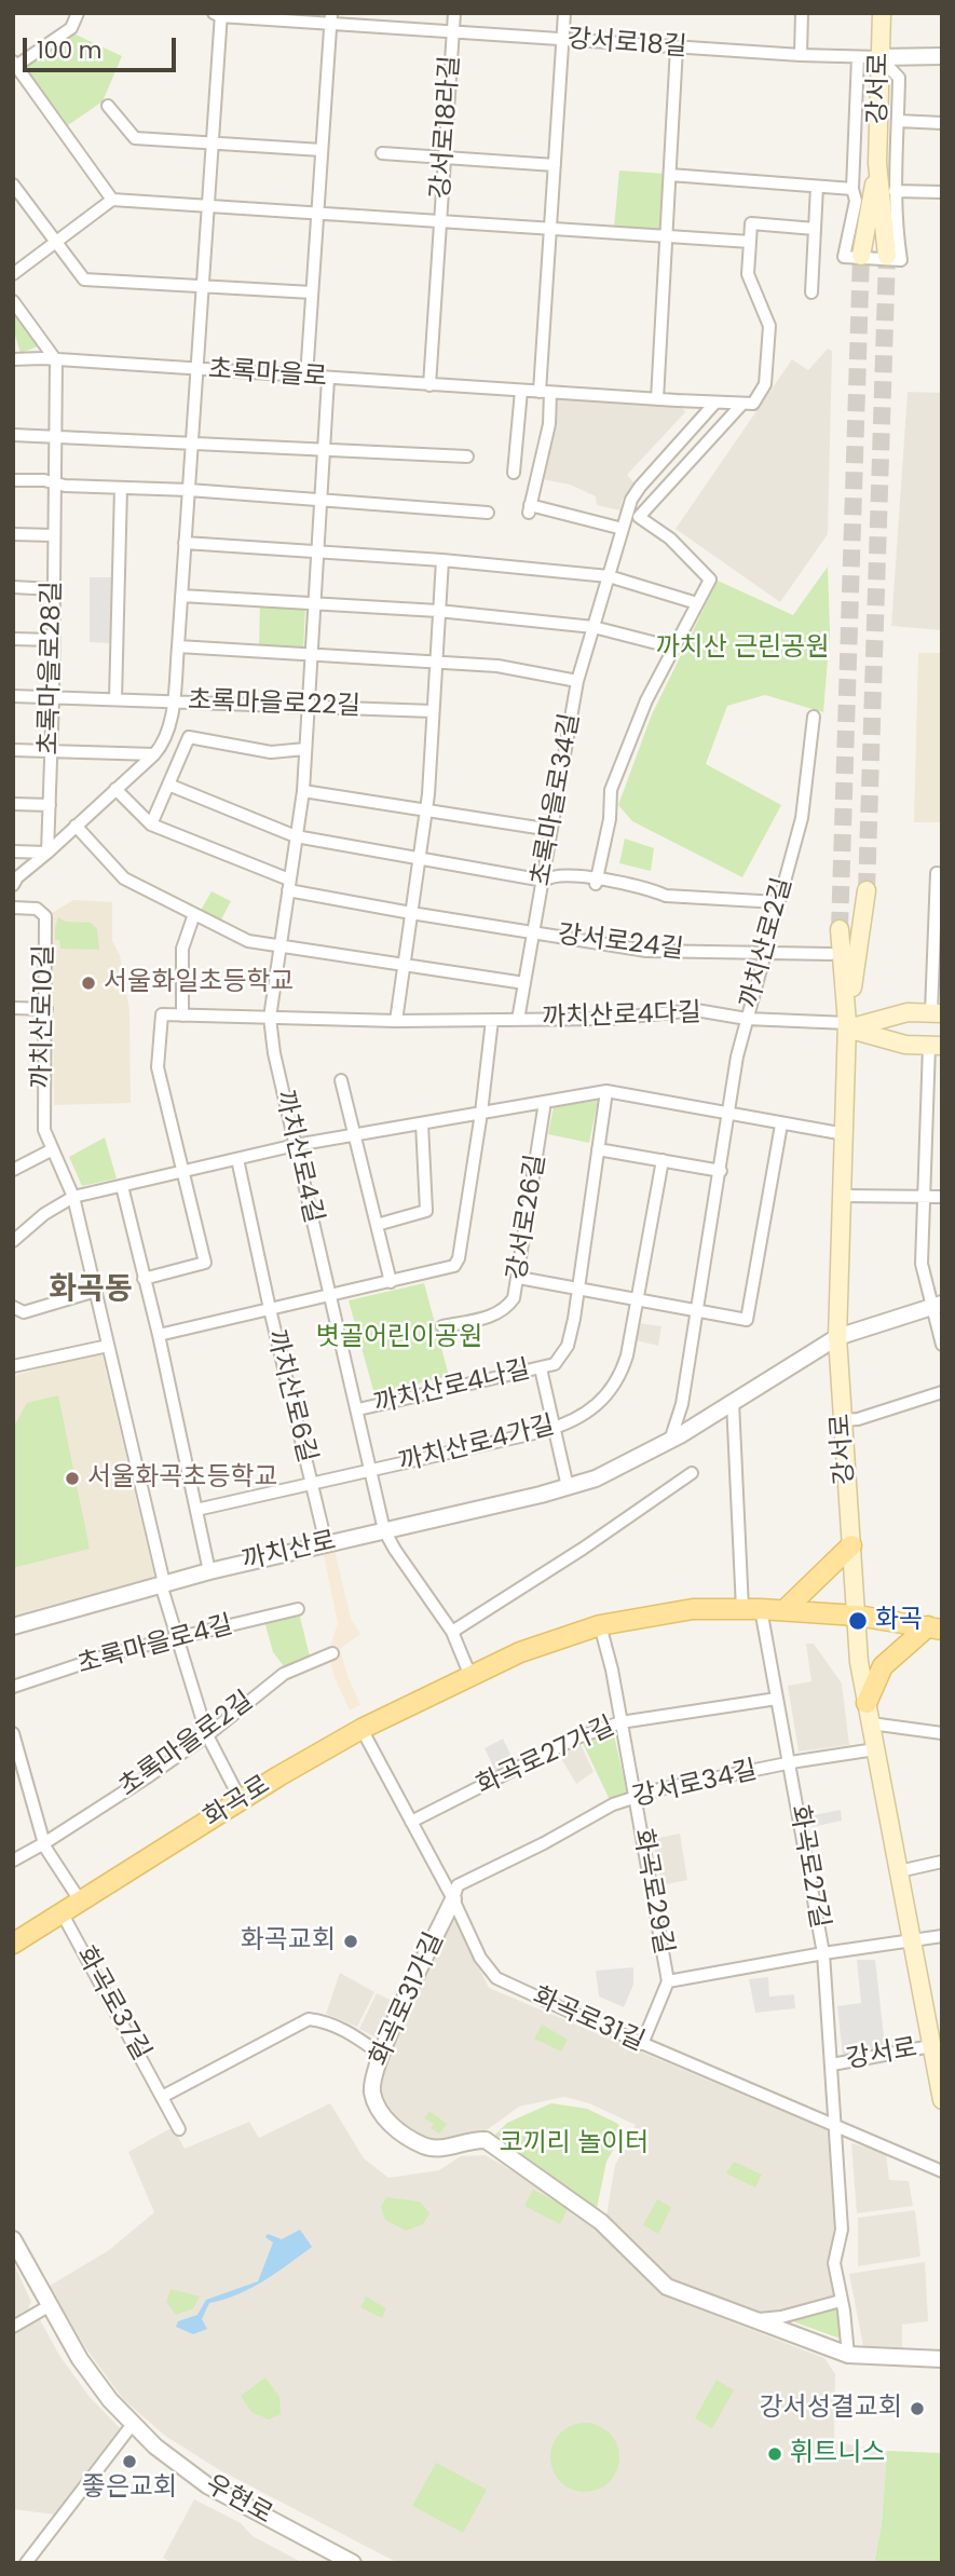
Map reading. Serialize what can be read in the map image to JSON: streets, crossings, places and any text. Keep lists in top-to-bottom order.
{
  "streets": {
    "main road": ["강서로", "화곡로"],
    "street": [
      "강서로18길",
      "강서로18라길",
      "초록마을로",
      "초록마을로28길",
      "초록마을로22길",
      "초록마을로34길",
      "강서로24길",
      "까치산로2길",
      "까치산로10길",
      "까치산로4다길",
      "까치산로4길",
      "강서로26길",
      "까치산로4나길",
      "까치산로6길",
      "까치산로4가길",
      "까치산로",
      "초록마을로4길",
      "초록마을로2길",
      "화곡로27가길",
      "강서로34길",
      "화곡로27길",
      "화곡로29길",
      "화곡로31가길",
      "화곡로37길",
      "화곡로31길",
      "우현로"
    ]
  },
  "crossings": [
    ["강서로18길", "강서로"],
    ["강서로18길", "강서로18라길"],
    ["강서로", "까치산로4다길"],
    ["강서로", "까치산로"],
    ["강서로", "강서로34길"],
    ["강서로", "화곡로"],
    ["강서로", "화곡로27길"],
    ["강서로18라길", "초록마을로"],
    ["초록마을로", "초록마을로28길"],
    ["초록마을로", "초록마을로34길"],
    ["초록마을로", "까치산로4길"],
    ["초록마을로28길", "초록마을로22길"],
    ["초록마을로22길", "까치산로4길"],
    ["초록마을로34길", "강서로24길"],
    ["초록마을로34길", "까치산로4다길"],
    ["강서로24길", "까치산로2길"],
    ["강서로24길", "까치산로4길"],
    ["까치산로2길", "까치산로4다길"],
    ["까치산로2길", "까치산로"],
    ["까치산로10길", "까치산로"],
    ["까치산로10길", "초록마을로4길"],
    ["까치산로10길", "초록마을로2길"],
    ["까치산로10길", "화곡로"],
    ["까치산로4다길", "까치산로4길"],
    ["까치산로4길", "까치산로4나길"],
    ["까치산로4길", "까치산로4가길"],
    ["까치산로4길", "까치산로"],
    ["까치산로6길", "까치산로"],
    ["화곡로27가길", "화곡로27길"],
    ["화곡로27가길", "화곡로29길"],
    ["화곡로27가길", "화곡로31길"],
    ["강서로34길", "화곡로27길"],
    ["강서로34길", "화곡로29길"],
    ["강서로34길", "화곡로31가길"],
    ["강서로34길", "화곡로31길"],
    ["화곡로", "화곡로27길"],
    ["화곡로", "화곡로29길"],
    ["화곡로", "화곡로37길"],
    ["화곡로", "화곡로31길"],
    ["화곡로27길", "화곡로31가길"],
    ["화곡로27길", "화곡로31길"],
    ["화곡로31가길", "화곡로31길"]
  ],
  "districts": ["화곡동"],
  "parks": ["까치산 근린공원", "볏골어린이공원", "코끼리 놀이터"],
  "places": [
    "서울화일초등학교",
    "서울화곡초등학교",
    "화곡",
    "화곡교회",
    "강서성결교회",
    "휘트니스",
    "좋은교회"
  ],
  "scale_bar": "100 m"
}
